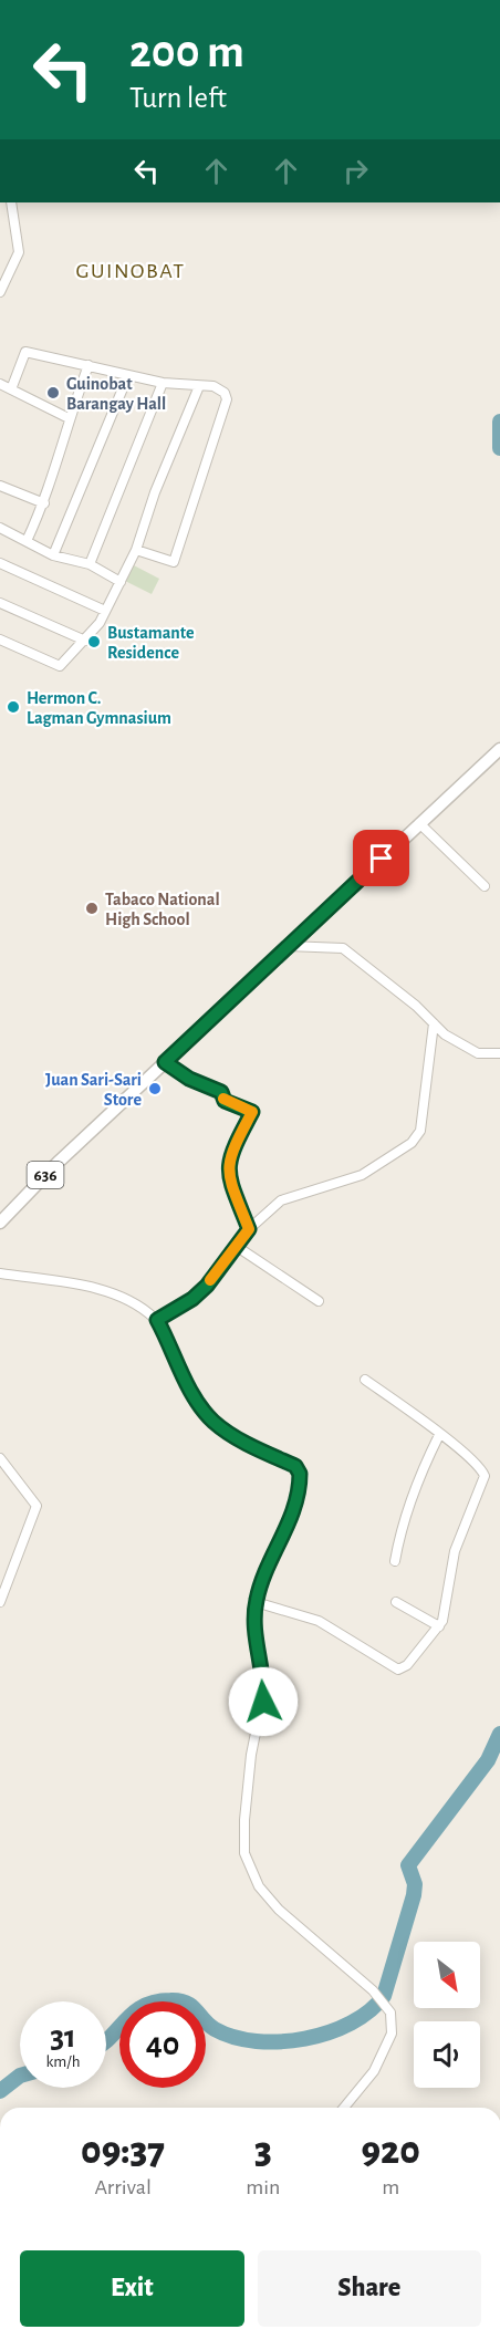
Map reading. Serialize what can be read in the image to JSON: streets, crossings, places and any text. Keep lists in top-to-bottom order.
{
  "streets": {
    "main road": ["636"]
  },
  "districts": ["GUINOBAT"],
  "places": [
    "Guinobat Barangay Hall",
    "Bustamante Residence",
    "Hermon C. Lagman Gymnasium",
    "Tabaco National High School",
    "Juan Sari-Sari Store"
  ],
  "north": "bottom right",
  "page": {
    "turn": ["200 m", "Turn left"],
    "speed": "31 km/h",
    "limit": "40",
    "eta": [
      "09:37",
      "Arrival",
      "3",
      "min",
      "920",
      "m"
    ],
    "buttons": ["Exit", "Share"]
  }
}
